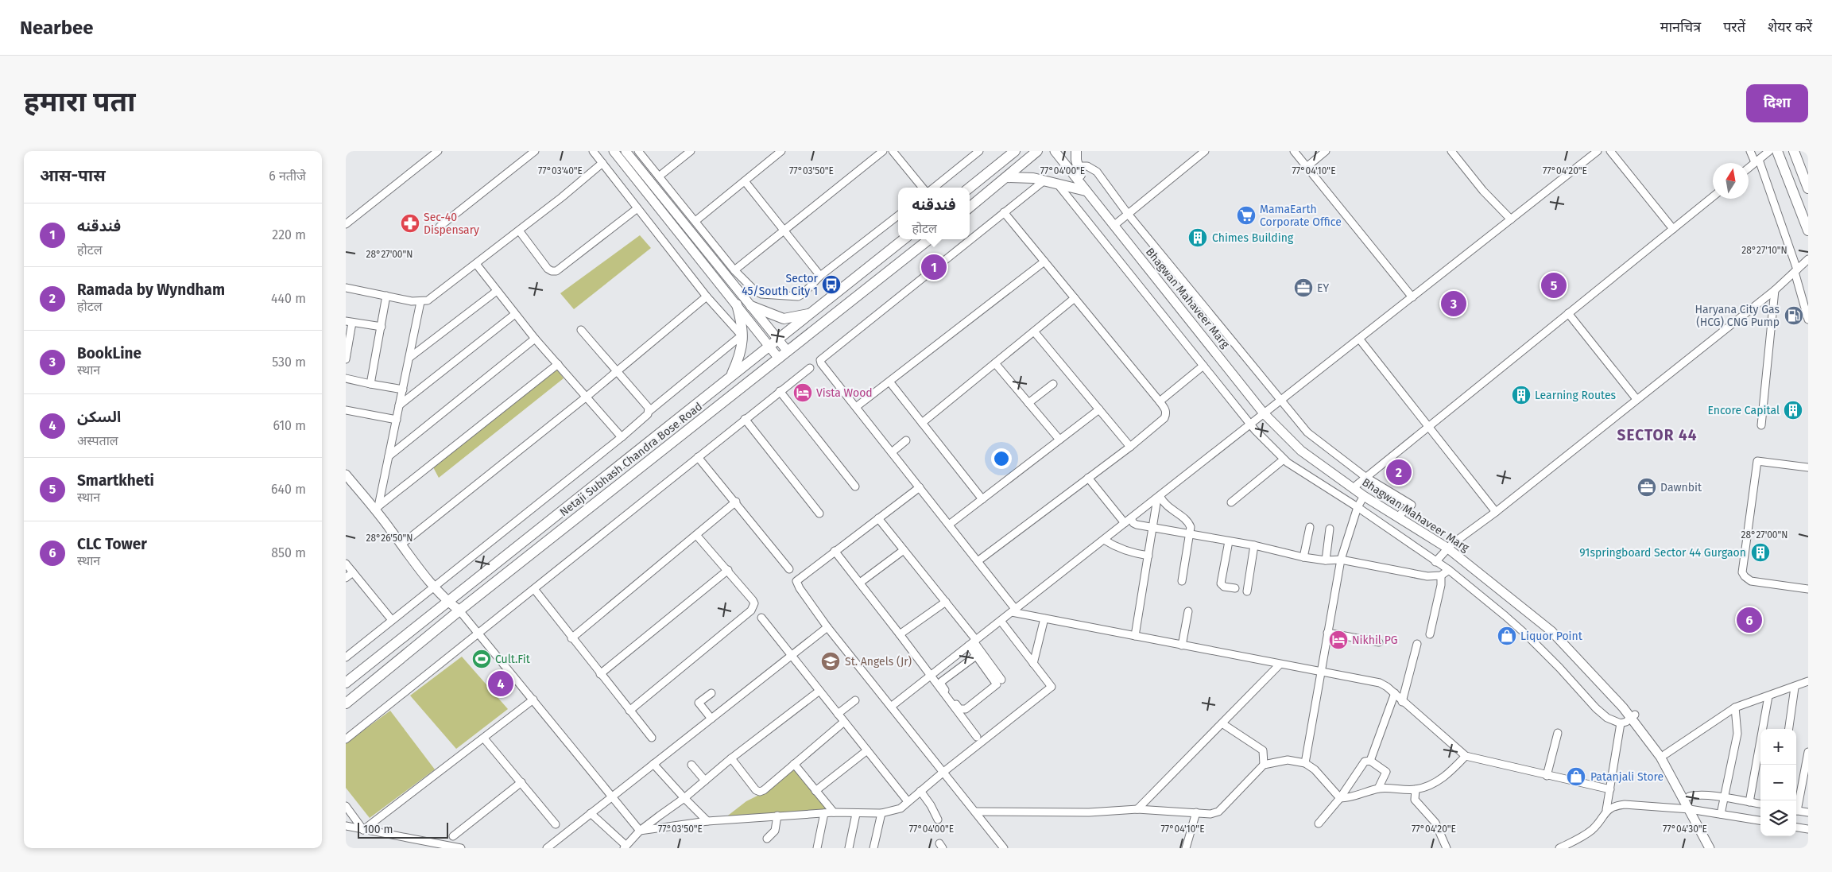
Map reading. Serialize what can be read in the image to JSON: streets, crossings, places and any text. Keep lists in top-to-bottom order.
{
  "streets": {
    "main road": ["Netaji Subhash Chandra Bose Road"],
    "street": ["Bhagwan Mahaveer Marg"]
  },
  "districts": ["SECTOR 44"],
  "places": {
    "supermarket": ["MamaEarth Corporate Office"],
    "pharmacy": ["Sec-40 Dispensary"],
    "building": [
      "Chimes Building",
      "Learning Routes",
      "Encore Capital",
      "91springboard Sector 44 Gurgaon"
    ],
    "bus stop": ["Sector 45/South City 1"],
    "office": ["EY", "Dawnbit"],
    "fuel station": ["Haryana City Gas (HCG) CNG Pump"],
    "hotel": ["Vista Wood", "Nikhil PG"],
    "shop": ["Liquor Point", "Patanjali Store"],
    "sports": ["Cult.Fit"],
    "school or university": ["St. Angels (Jr)"]
  },
  "scale_bar": "100 m",
  "north": "top",
  "page": {
    "header": "Nearbee",
    "nav": ["मानचित्र", "परतें", "शेयर करें"],
    "buttons": "दिशा",
    "title": "हमारा पता",
    "heading": ["आस-पास", "6 नतीजे"],
    "popup": ["فندقنه", "होटल"],
    "list": [
      {
        "mark": "1",
        "name": "فندقنه",
        "note": "होटल",
        "value": "220 m"
      },
      {
        "mark": "2",
        "name": "Ramada by Wyndham",
        "note": "होटल",
        "value": "440 m"
      },
      {
        "mark": "3",
        "name": "BookLine",
        "note": "स्थान",
        "value": "530 m"
      },
      {
        "mark": "4",
        "name": "السكن",
        "note": "अस्पताल",
        "value": "610 m"
      },
      {
        "mark": "5",
        "name": "Smartkheti",
        "note": "स्थान",
        "value": "640 m"
      },
      {
        "mark": "6",
        "name": "CLC Tower",
        "note": "स्थान",
        "value": "850 m"
      }
    ],
    "pins": [
      "1",
      "5",
      "3",
      "2",
      "6",
      "4"
    ],
    "map_buttons": ["+", "−"],
    "scale": "100 m"
  },
  "coordinates": [
    "77°03'40\"E",
    "77°03'50\"E",
    "77°04'00\"E",
    "77°04'10\"E",
    "77°04'20\"E",
    "28°27'10\"N",
    "28°27'00\"N",
    "28°26'50\"N",
    "77°04'30\"E"
  ]
}
